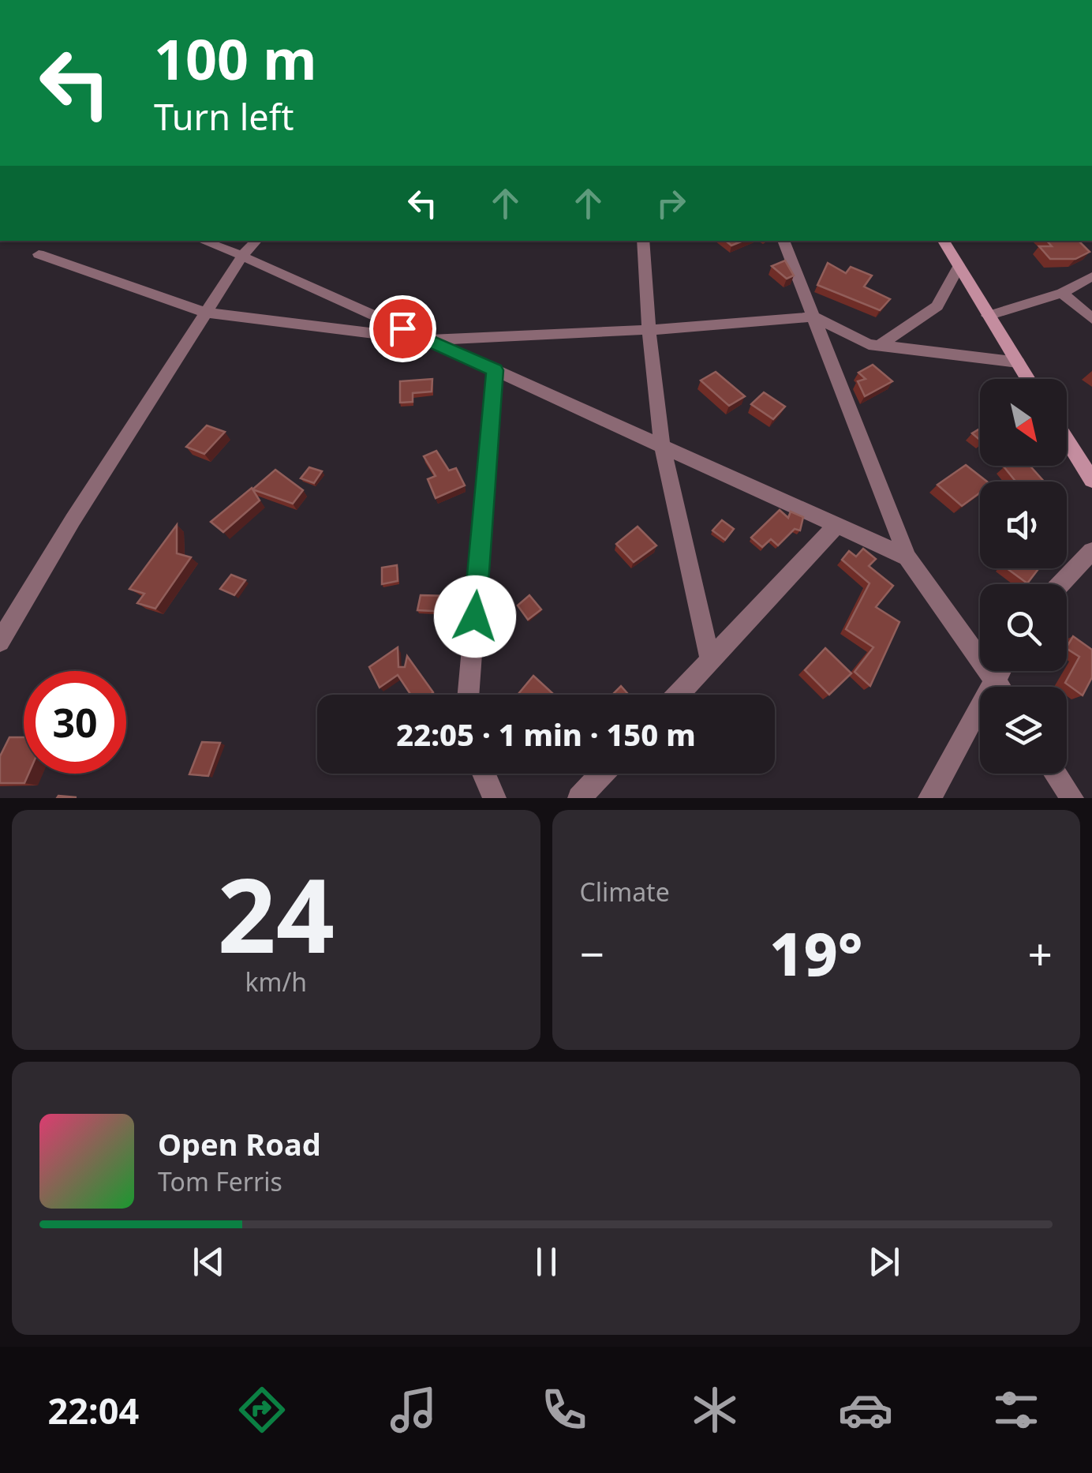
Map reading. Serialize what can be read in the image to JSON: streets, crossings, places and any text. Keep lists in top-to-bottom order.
{
  "north": "bottom right",
  "page": {
    "turn": ["100 m", "Turn left"],
    "limit": "30",
    "trip": "22:05 · 1 min · 150 m",
    "tile": [
      ["24", "km/h"],
      "Climate"
    ],
    "heat": ["−", "19°", "+"],
    "song": ["Open Road", "Tom Ferris"],
    "tabs": "22:04"
  }
}
